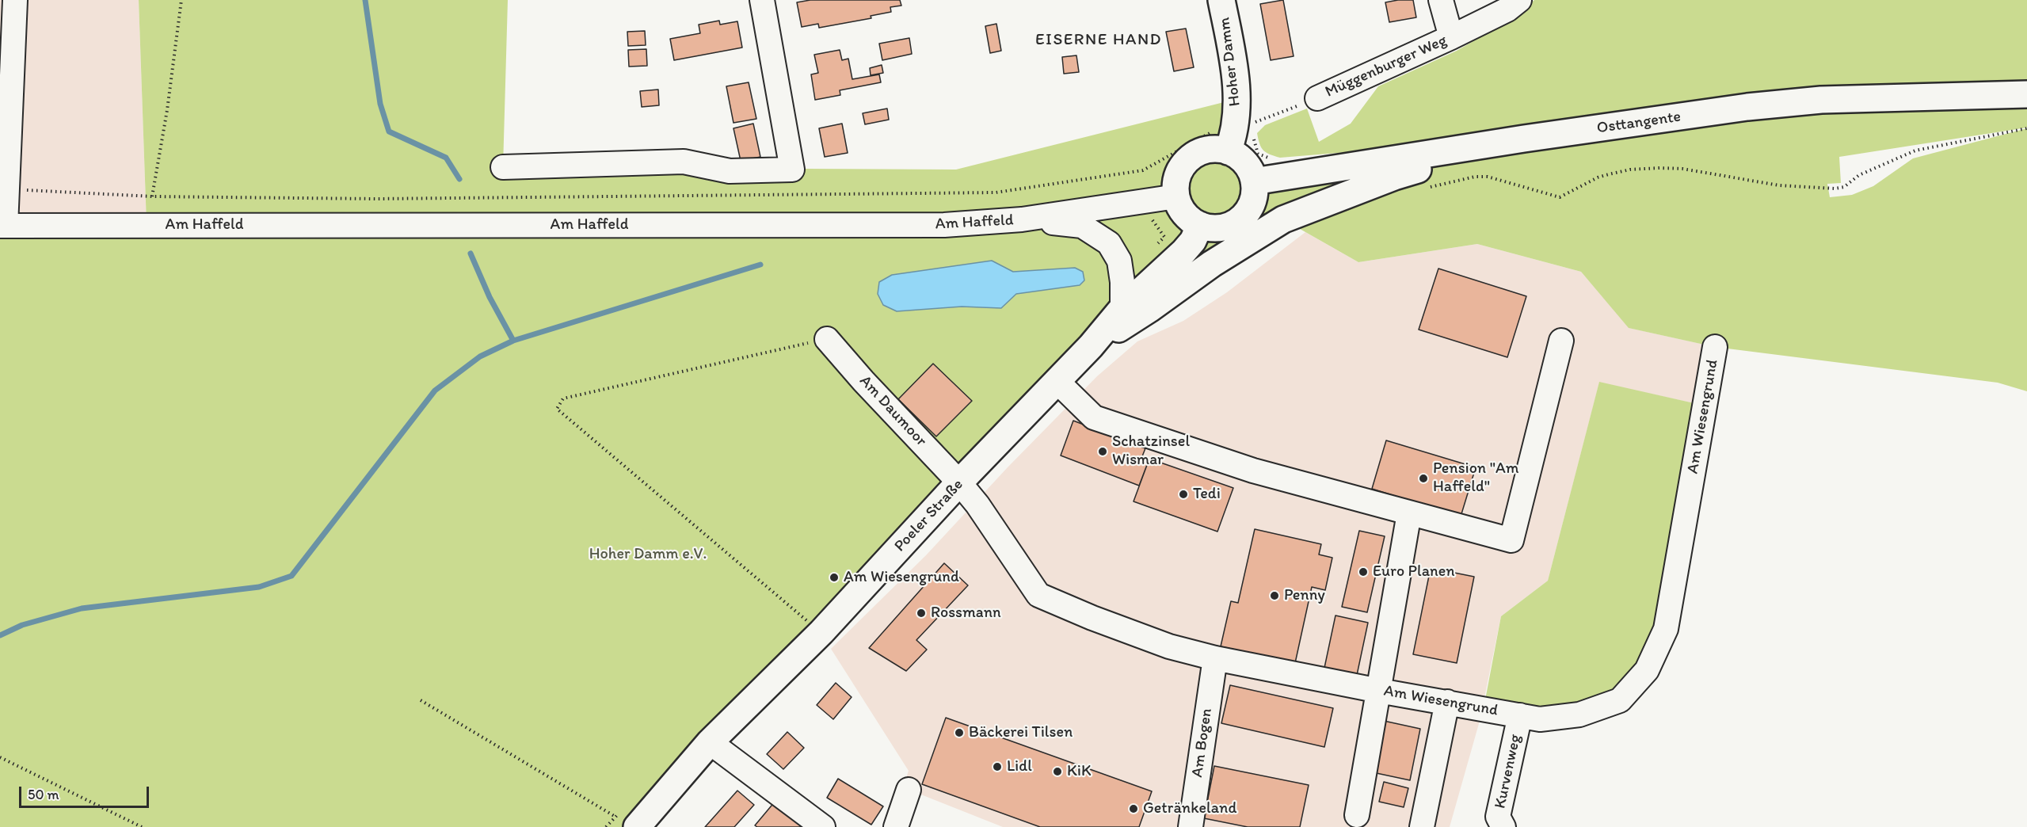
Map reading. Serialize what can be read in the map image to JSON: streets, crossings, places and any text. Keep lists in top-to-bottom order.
{
  "streets": {
    "main road": ["Hoher Damm", "Osttangente", "Poeler Straße"],
    "street": [
      "Müggenburger Weg",
      "Am Haffeld",
      "Am Daumoor",
      "Am Wiesengrund",
      "Am Bogen",
      "Kurvenweg"
    ]
  },
  "crossings": [
    ["Hoher Damm", "Osttangente"],
    ["Hoher Damm", "Am Haffeld"],
    ["Hoher Damm", "Poeler Straße"],
    ["Osttangente", "Am Haffeld"],
    ["Osttangente", "Poeler Straße"],
    ["Am Haffeld", "Poeler Straße"],
    ["Am Daumoor", "Am Wiesengrund"],
    ["Am Daumoor", "Poeler Straße"],
    ["Am Wiesengrund", "Poeler Straße"],
    ["Am Wiesengrund", "Am Bogen"],
    ["Am Wiesengrund", "Kurvenweg"]
  ],
  "districts": ["EISERNE HAND"],
  "parks": ["Hoher Damm e.V."],
  "places": [
    "Schatzinsel Wismar",
    "Pension \"Am Haffeld\"",
    "Tedi",
    "Euro Planen",
    "Am Wiesengrund",
    "Penny",
    "Rossmann",
    "Bäckerei Tilsen",
    "Lidl",
    "KiK",
    "Getränkeland"
  ],
  "scale_bar": "50 m"
}
